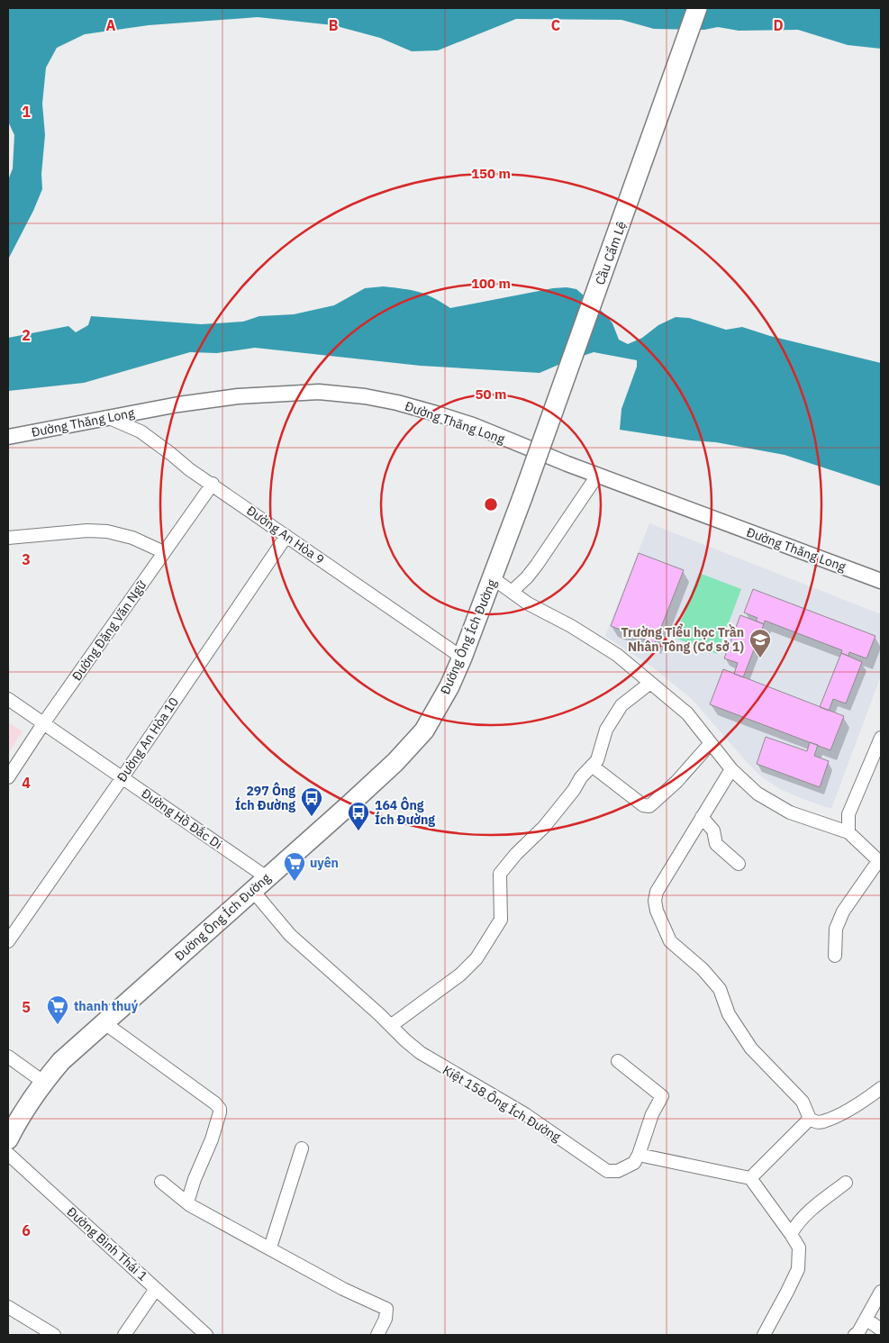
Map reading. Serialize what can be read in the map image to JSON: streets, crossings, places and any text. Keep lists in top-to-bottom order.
{
  "streets": {
    "main road": ["Cầu Cẩm Lệ", "Đường Ông Ích Đường"],
    "street": [
      "Đường Thăng Long",
      "Đường An Hòa 9",
      "Đường Đặng Văn Ngữ",
      "Đường An Hòa 10",
      "Đường Hồ Đắc Di",
      "Kiệt 158 Ông Ích Đường",
      "Đường Bình Thái 1"
    ]
  },
  "crossings": [
    ["Cầu Cẩm Lệ", "Đường Ông Ích Đường"],
    ["Đường Thăng Long", "Đường An Hòa 9"],
    ["Đường An Hòa 9", "Đường Đặng Văn Ngữ"],
    ["Đường An Hòa 9", "Đường Ông Ích Đường"],
    ["Đường An Hòa 9", "Đường An Hòa 10"],
    ["Đường Đặng Văn Ngữ", "Đường Hồ Đắc Di"],
    ["Đường Ông Ích Đường", "Đường Hồ Đắc Di"],
    ["Đường Ông Ích Đường", "Kiệt 158 Ông Ích Đường"],
    ["Đường An Hòa 10", "Đường Hồ Đắc Di"]
  ],
  "places": {
    "school or university": ["Trường Tiểu học Trần Nhân Tông (Cơ sở 1)"],
    "bus stop": ["297 Ông Ích Đường", "164 Ông Ích Đường"],
    "supermarket": ["uyên", "thanh thuý"]
  },
  "grid": {
    "columns": [
      "A",
      "B",
      "C",
      "D"
    ],
    "rows": [
      "1",
      "2",
      "3",
      "4",
      "5",
      "6"
    ]
  },
  "rings": ["150 m", "100 m", "50 m"]
}
